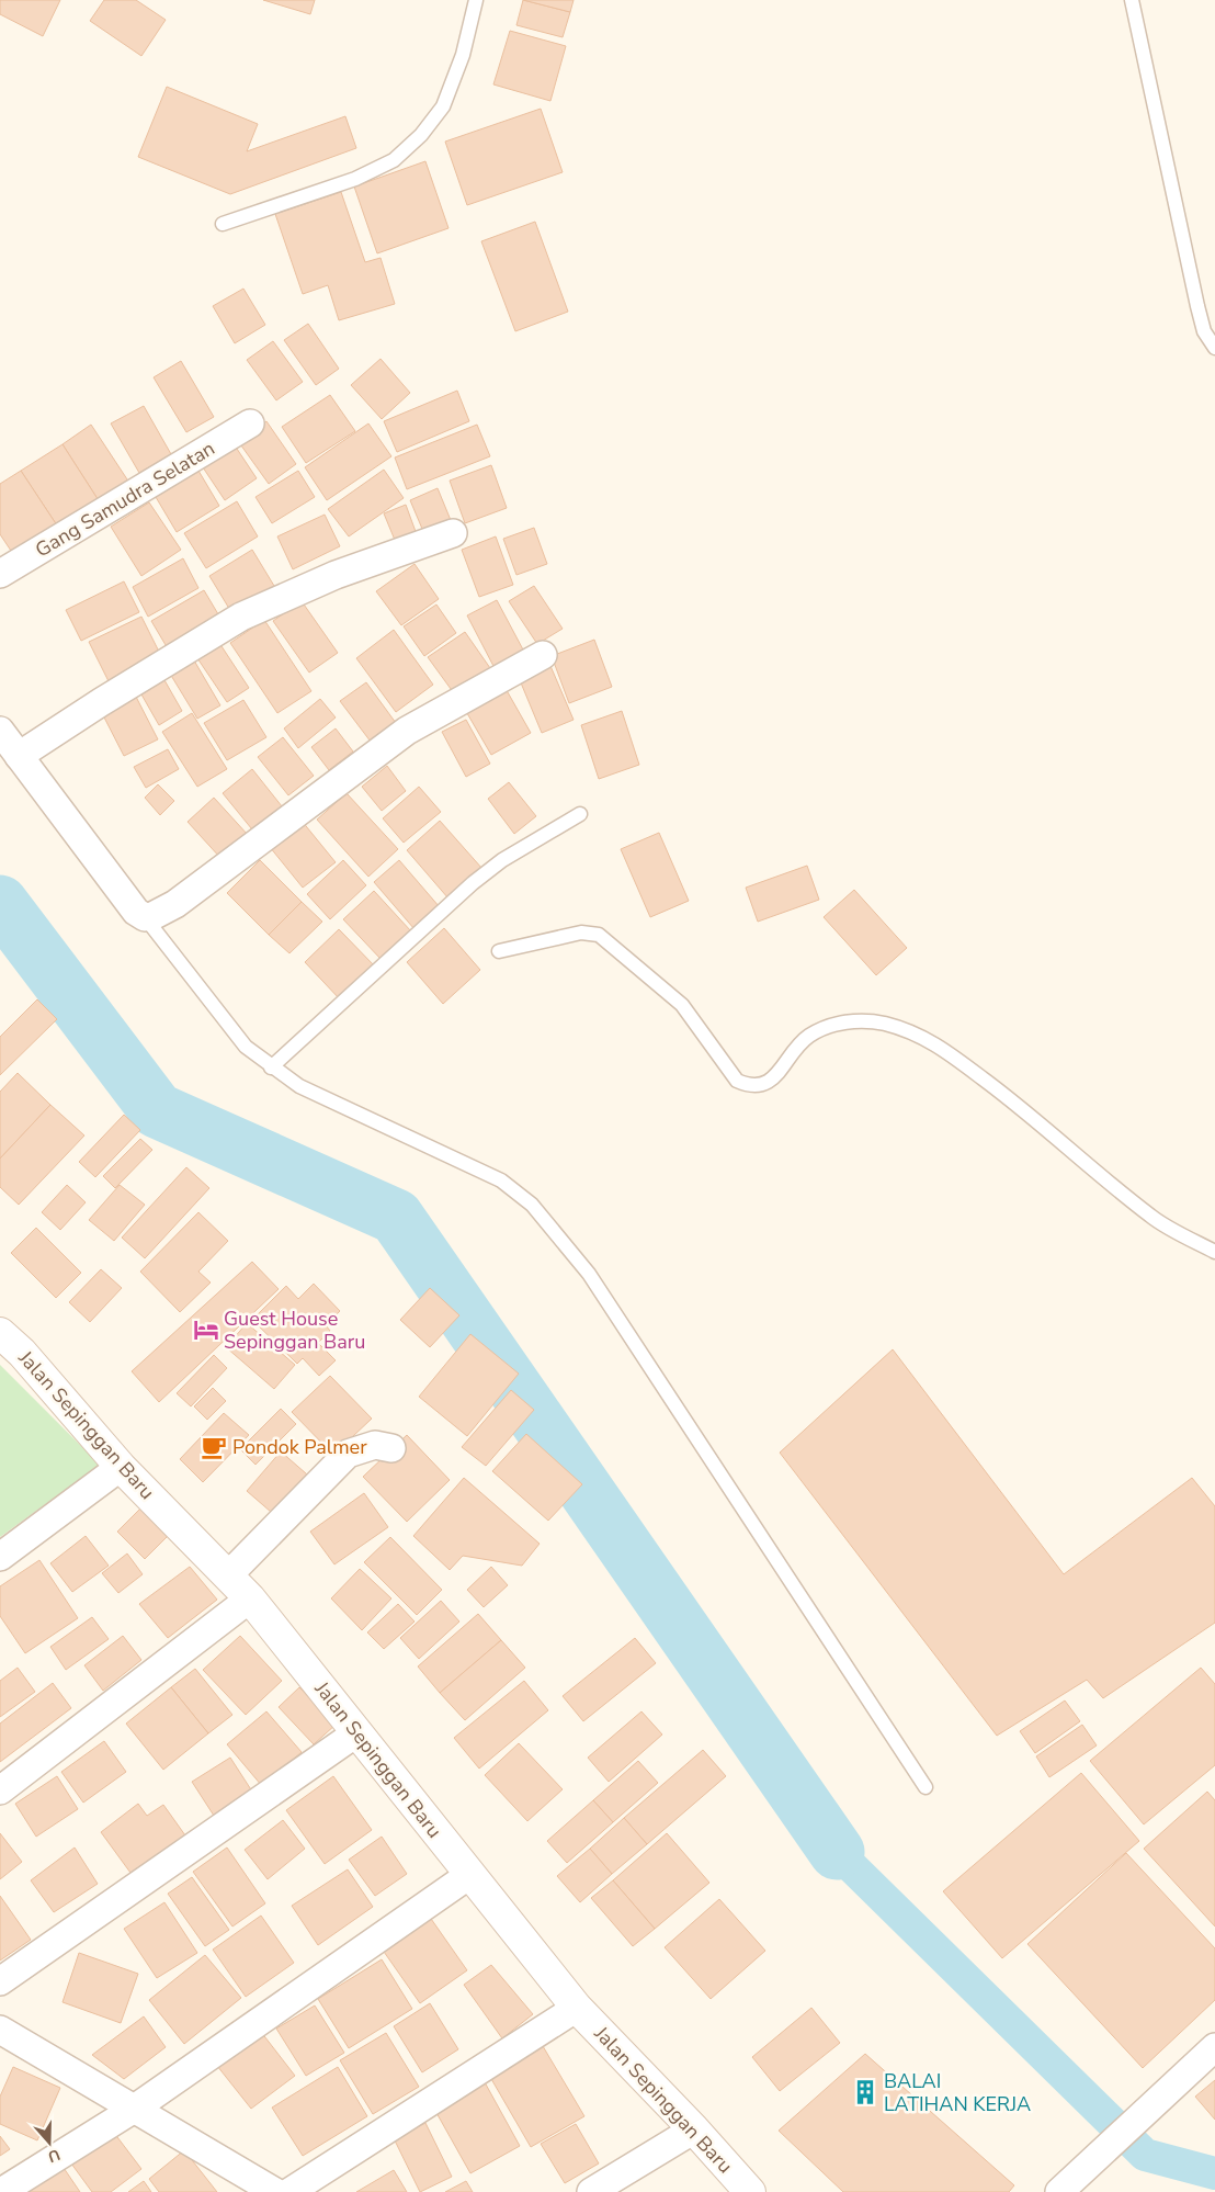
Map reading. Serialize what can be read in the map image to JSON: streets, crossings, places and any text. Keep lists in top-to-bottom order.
{
  "streets": {
    "street": ["Gang Samudra Selatan", "Jalan Sepinggan Baru"]
  },
  "places": {
    "hotel": ["Guest House Sepinggan Baru"],
    "cafe": ["Pondok Palmer"],
    "building": ["BALAI LATIHAN KERJA"]
  },
  "north": "bottom"
}
